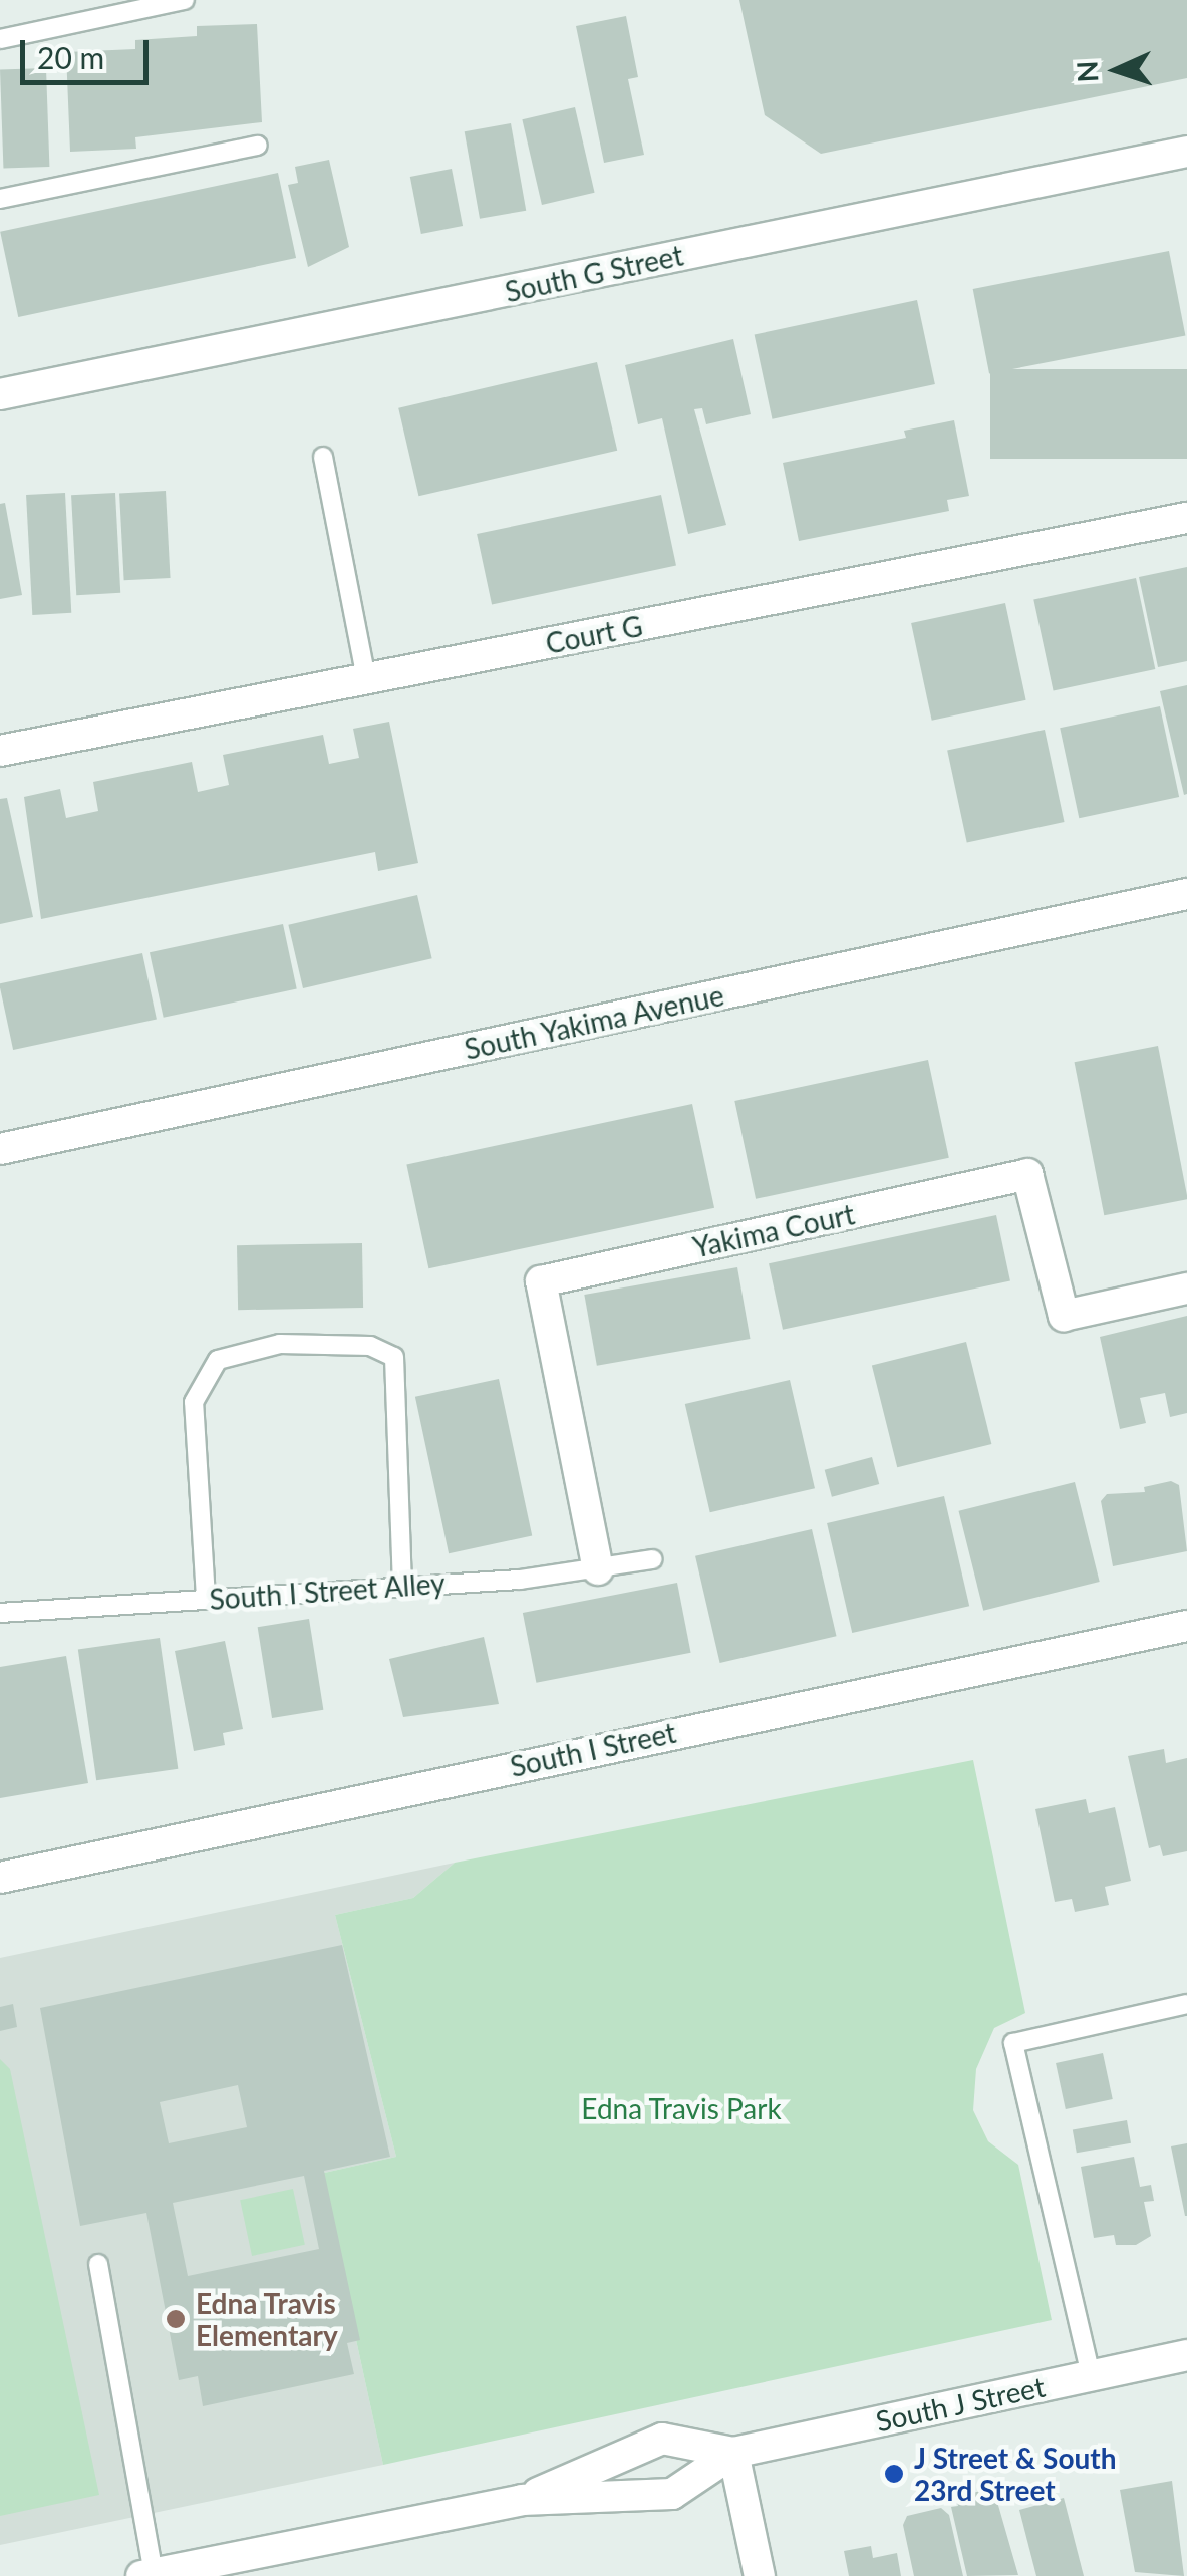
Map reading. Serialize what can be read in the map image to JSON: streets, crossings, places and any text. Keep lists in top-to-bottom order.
{
  "streets": {
    "street": [
      "South G Street",
      "Court G",
      "South Yakima Avenue",
      "Yakima Court",
      "South I Street",
      "South J Street"
    ],
    "lane": ["South I Street Alley"]
  },
  "crossings": [
    ["Yakima Court", "South I Street Alley"]
  ],
  "parks": ["Edna Travis Park"],
  "places": ["Edna Travis Elementary", "J Street & South 23rd Street"],
  "scale_bar": "20 m",
  "north": "left"
}
